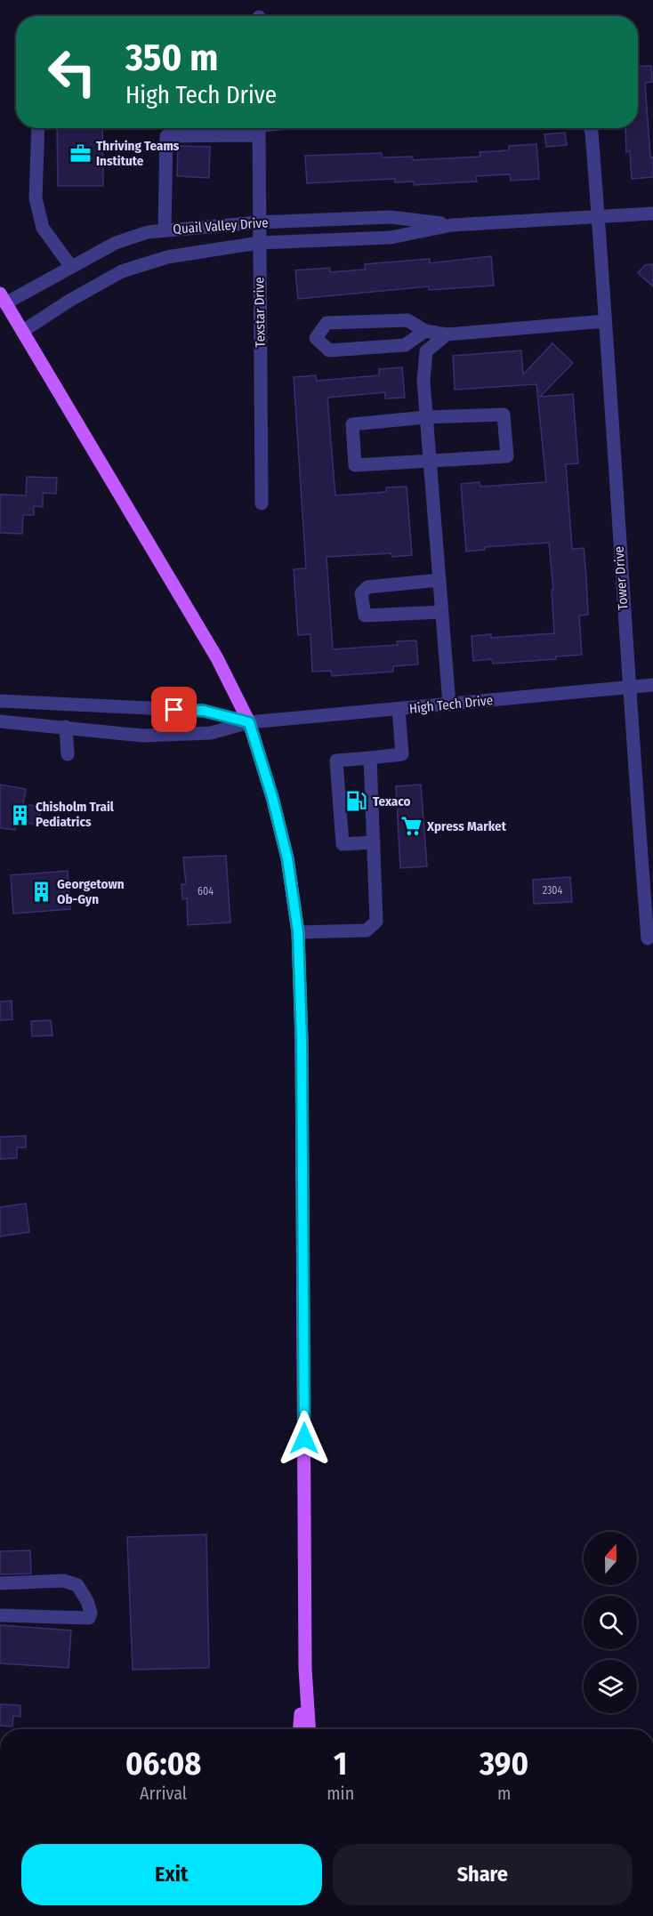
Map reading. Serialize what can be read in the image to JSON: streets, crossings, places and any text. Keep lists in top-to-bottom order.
{
  "streets": {
    "street": [
      "Quail Valley Drive",
      "Texstar Drive",
      "Tower Drive",
      "High Tech Drive"
    ]
  },
  "crossings": [
    ["Quail Valley Drive", "Texstar Drive"],
    ["Quail Valley Drive", "Tower Drive"],
    ["Tower Drive", "High Tech Drive"]
  ],
  "places": {
    "office": ["Thriving Teams Institute"],
    "fuel station": ["Texaco"],
    "building": ["Chisholm Trail Pediatrics", "Georgetown Ob-Gyn"],
    "supermarket": ["Xpress Market"]
  },
  "house_numbers": ["2304", "604"],
  "north": "top",
  "page": {
    "turn": ["350 m", "High Tech Drive"],
    "eta": [
      "06:08",
      "Arrival",
      "1",
      "min",
      "390",
      "m"
    ],
    "buttons": ["Exit", "Share"]
  }
}
